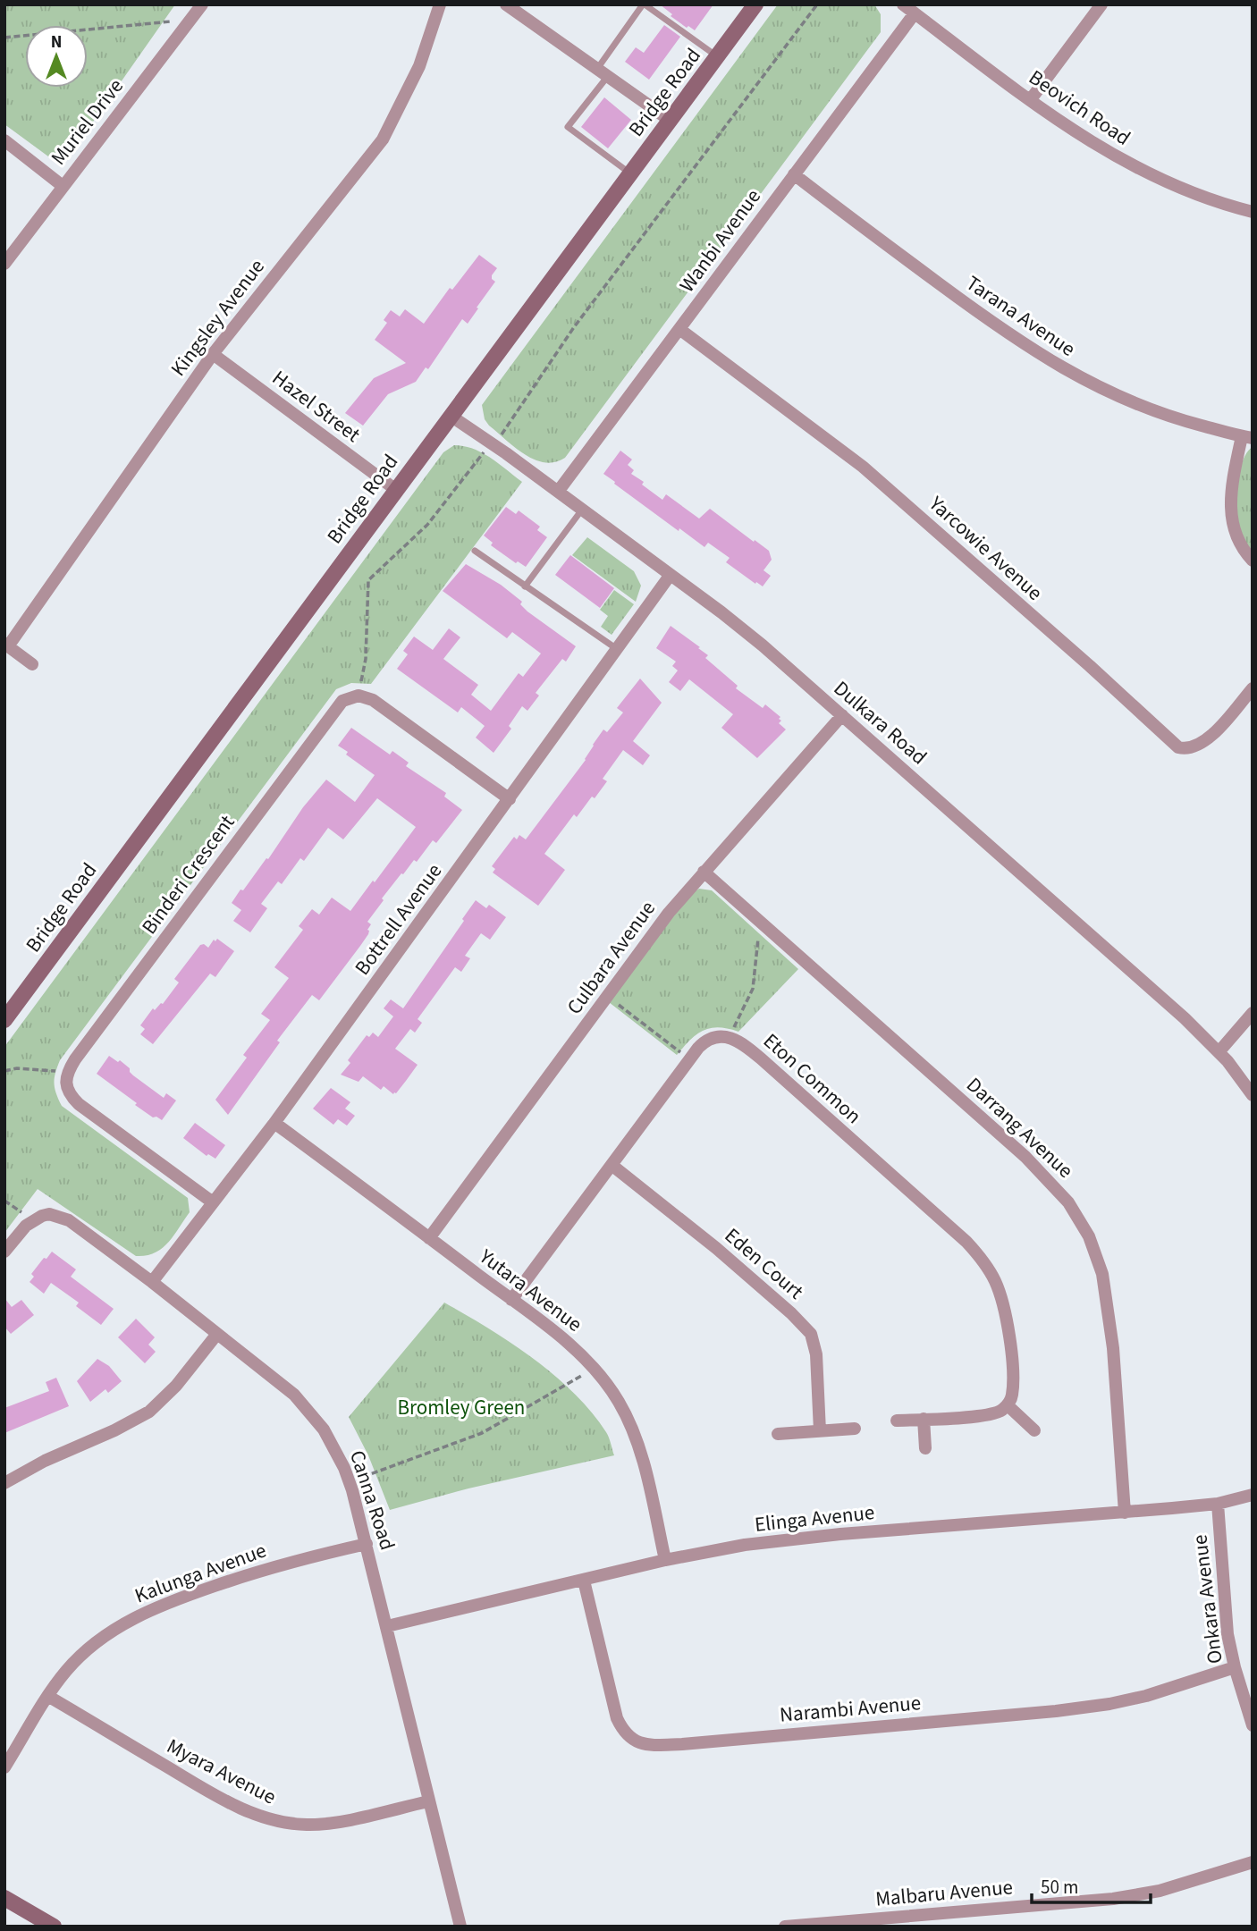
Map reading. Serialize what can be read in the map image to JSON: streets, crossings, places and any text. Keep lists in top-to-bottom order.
{
  "streets": {
    "main road": ["Bridge Road"],
    "street": [
      "Beovich Road",
      "Muriel Drive",
      "Wanbi Avenue",
      "Tarana Avenue",
      "Kingsley Avenue",
      "Hazel Street",
      "Yarcowie Avenue",
      "Dulkara Road",
      "Binderi Crescent",
      "Bottrell Avenue",
      "Culbara Avenue",
      "Eton Common",
      "Darrang Avenue",
      "Eden Court",
      "Yutara Avenue",
      "Canna Road",
      "Elinga Avenue",
      "Kalunga Avenue",
      "Onkara Avenue",
      "Narambi Avenue",
      "Myara Avenue",
      "Malbaru Avenue"
    ]
  },
  "crossings": [
    ["Bridge Road", "Hazel Street"],
    ["Bridge Road", "Dulkara Road"],
    ["Beovich Road", "Wanbi Avenue"],
    ["Wanbi Avenue", "Tarana Avenue"],
    ["Wanbi Avenue", "Yarcowie Avenue"],
    ["Wanbi Avenue", "Dulkara Road"],
    ["Kingsley Avenue", "Hazel Street"],
    ["Dulkara Road", "Bottrell Avenue"],
    ["Dulkara Road", "Culbara Avenue"],
    ["Bottrell Avenue", "Yutara Avenue"],
    ["Bottrell Avenue", "Canna Road"],
    ["Culbara Avenue", "Darrang Avenue"],
    ["Culbara Avenue", "Yutara Avenue"],
    ["Darrang Avenue", "Elinga Avenue"],
    ["Yutara Avenue", "Elinga Avenue"],
    ["Canna Road", "Elinga Avenue"],
    ["Canna Road", "Kalunga Avenue"],
    ["Canna Road", "Myara Avenue"],
    ["Elinga Avenue", "Onkara Avenue"],
    ["Elinga Avenue", "Narambi Avenue"],
    ["Kalunga Avenue", "Myara Avenue"],
    ["Onkara Avenue", "Narambi Avenue"]
  ],
  "parks": ["Bromley Green"],
  "scale_bar": "50 m",
  "north": "top"
}
